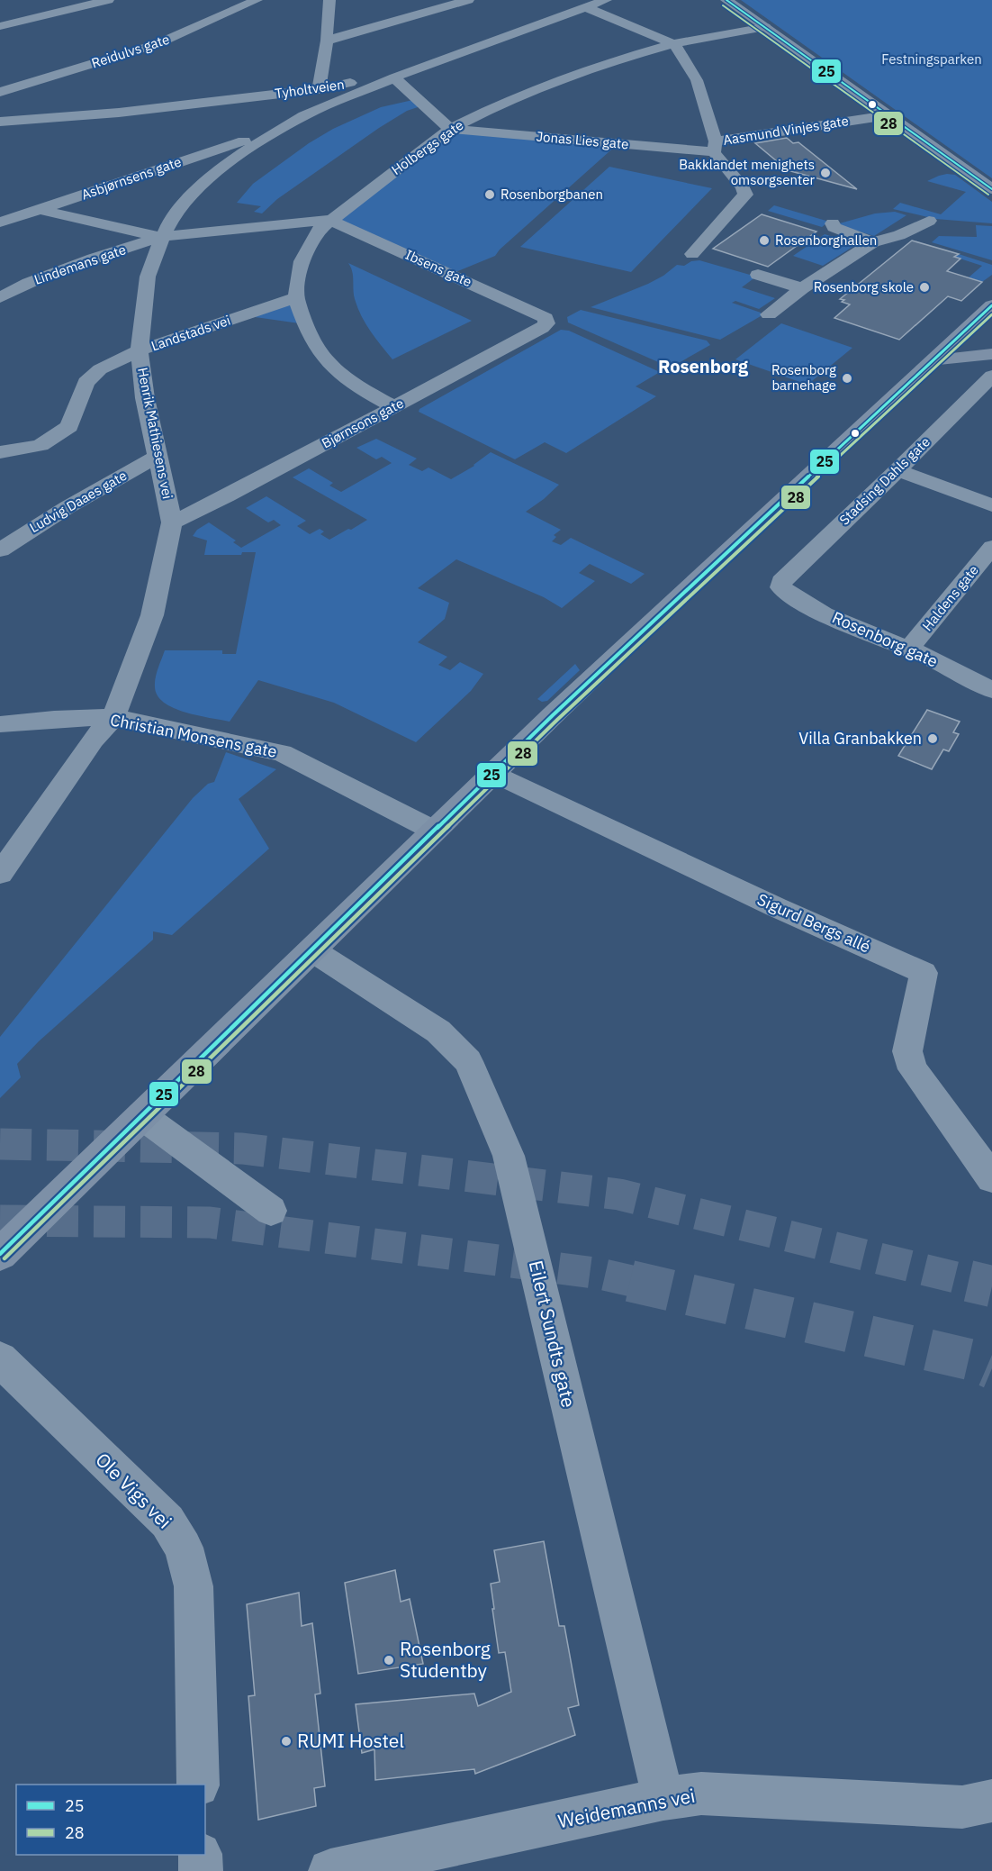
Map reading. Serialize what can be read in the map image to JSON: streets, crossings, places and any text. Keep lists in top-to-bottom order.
{
  "streets": {
    "street": [
      "Reidulvs gate",
      "Tyholtveien",
      "Aasmund Vinjes gate",
      "Jonas Lies gate",
      "Holbergs gate",
      "Asbjørnsens gate",
      "Lindemans gate",
      "Ibsens gate",
      "Landstads vei",
      "Bjørnsons gate",
      "Henrik Mathiesens vei",
      "Stadsing Dahls gate",
      "Ludvig Daaes gate",
      "Haldens gate",
      "Rosenborg gate",
      "Christian Monsens gate",
      "Sigurd Bergs allé",
      "Eilert Sundts gate",
      "Ole Vigs vei",
      "Weidemanns vei"
    ]
  },
  "crossings": [
    ["Tyholtveien", "Henrik Mathiesens vei"],
    ["Aasmund Vinjes gate", "Jonas Lies gate"],
    ["Jonas Lies gate", "Holbergs gate"],
    ["Holbergs gate", "Lindemans gate"],
    ["Holbergs gate", "Ibsens gate"],
    ["Holbergs gate", "Landstads vei"],
    ["Holbergs gate", "Bjørnsons gate"],
    ["Asbjørnsens gate", "Lindemans gate"],
    ["Asbjørnsens gate", "Henrik Mathiesens vei"],
    ["Lindemans gate", "Ibsens gate"],
    ["Lindemans gate", "Henrik Mathiesens vei"],
    ["Ibsens gate", "Bjørnsons gate"],
    ["Landstads vei", "Henrik Mathiesens vei"],
    ["Bjørnsons gate", "Henrik Mathiesens vei"],
    ["Henrik Mathiesens vei", "Ludvig Daaes gate"],
    ["Henrik Mathiesens vei", "Christian Monsens gate"],
    ["Stadsing Dahls gate", "Rosenborg gate"],
    ["Haldens gate", "Rosenborg gate"],
    ["Eilert Sundts gate", "Weidemanns vei"]
  ],
  "districts": ["Rosenborg"],
  "parks": ["Festningsparken"],
  "places": [
    "Bakklandet menighets omsorgsenter",
    "Rosenborgbanen",
    "Rosenborghallen",
    "Rosenborg skole",
    "Rosenborg barnehage",
    "Villa Granbakken",
    "Rosenborg Studentby",
    "RUMI Hostel"
  ],
  "lines": ["transit line 25", "transit line 28"],
  "legend": ["25", "28"]
}
